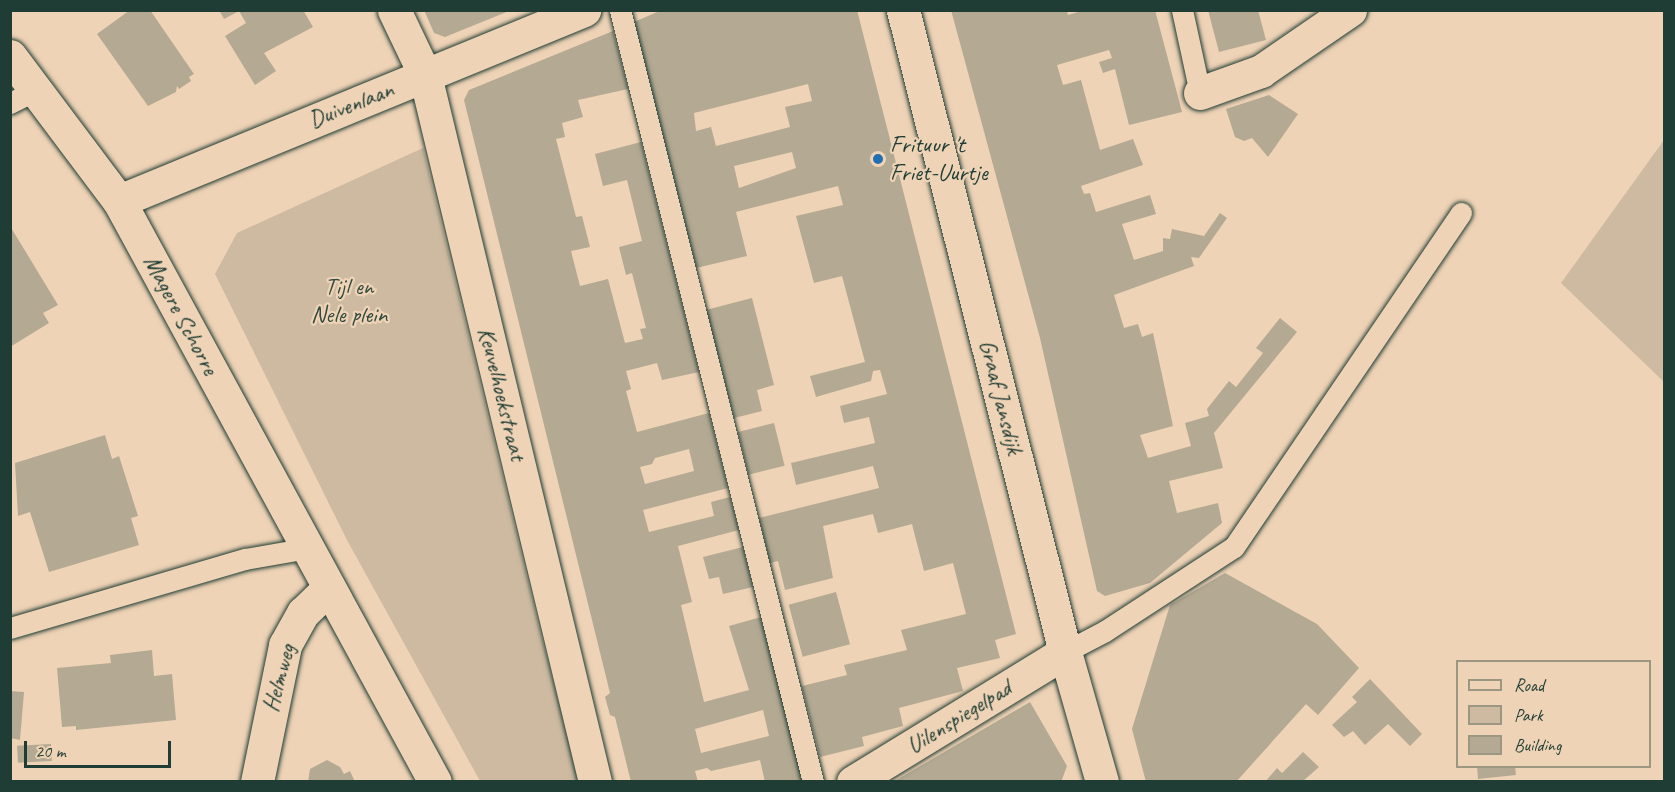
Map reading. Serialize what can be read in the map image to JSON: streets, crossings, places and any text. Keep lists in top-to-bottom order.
{
  "streets": {
    "street": [
      "Duivenlaan",
      "Magere Schorre",
      "Keuvelhoekstraat",
      "Graaf Jansdijk",
      "Helmweg",
      "Uilenspiegelpad"
    ]
  },
  "crossings": [
    ["Duivenlaan", "Magere Schorre"],
    ["Duivenlaan", "Keuvelhoekstraat"],
    ["Magere Schorre", "Helmweg"],
    ["Graaf Jansdijk", "Uilenspiegelpad"]
  ],
  "parks": ["Tijl en Nele plein"],
  "places": ["Frituur 't Friet-Uurtje"],
  "legend": ["Road", "Park", "Building"],
  "scale_bar": "20 m"
}
